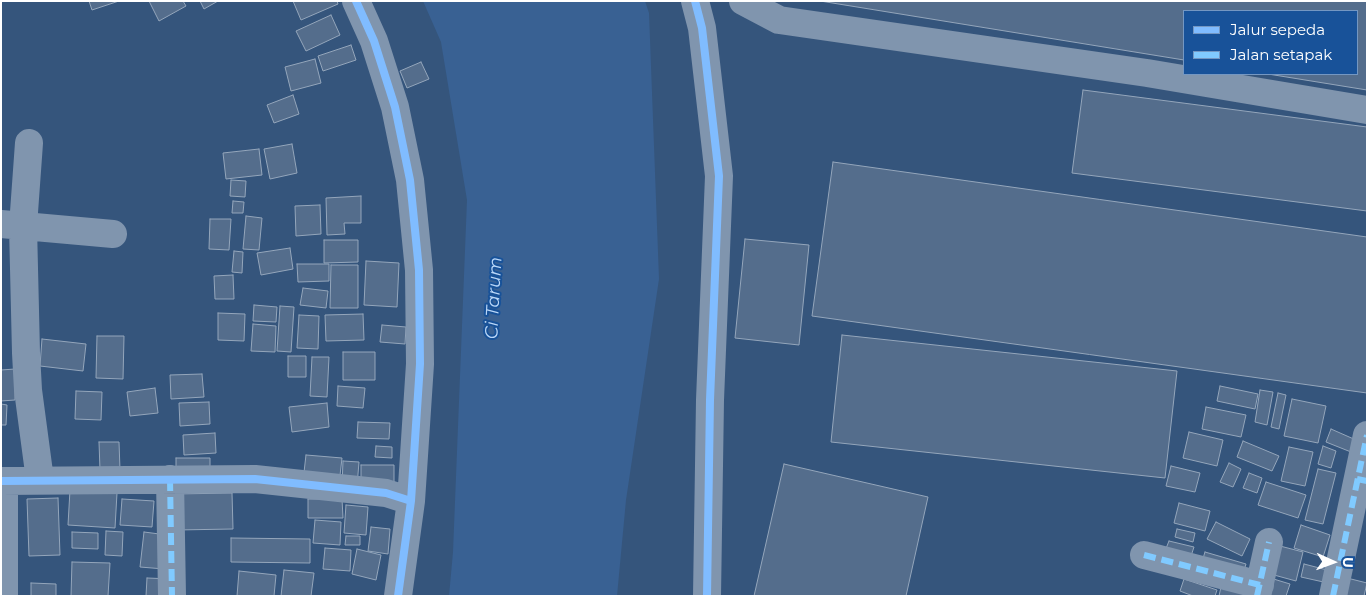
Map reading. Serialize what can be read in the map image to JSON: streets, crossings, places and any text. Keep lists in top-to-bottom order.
{
  "water": ["Ci Tarum"],
  "legend": ["Jalur sepeda", "Jalan setapak"],
  "north": "right"
}
